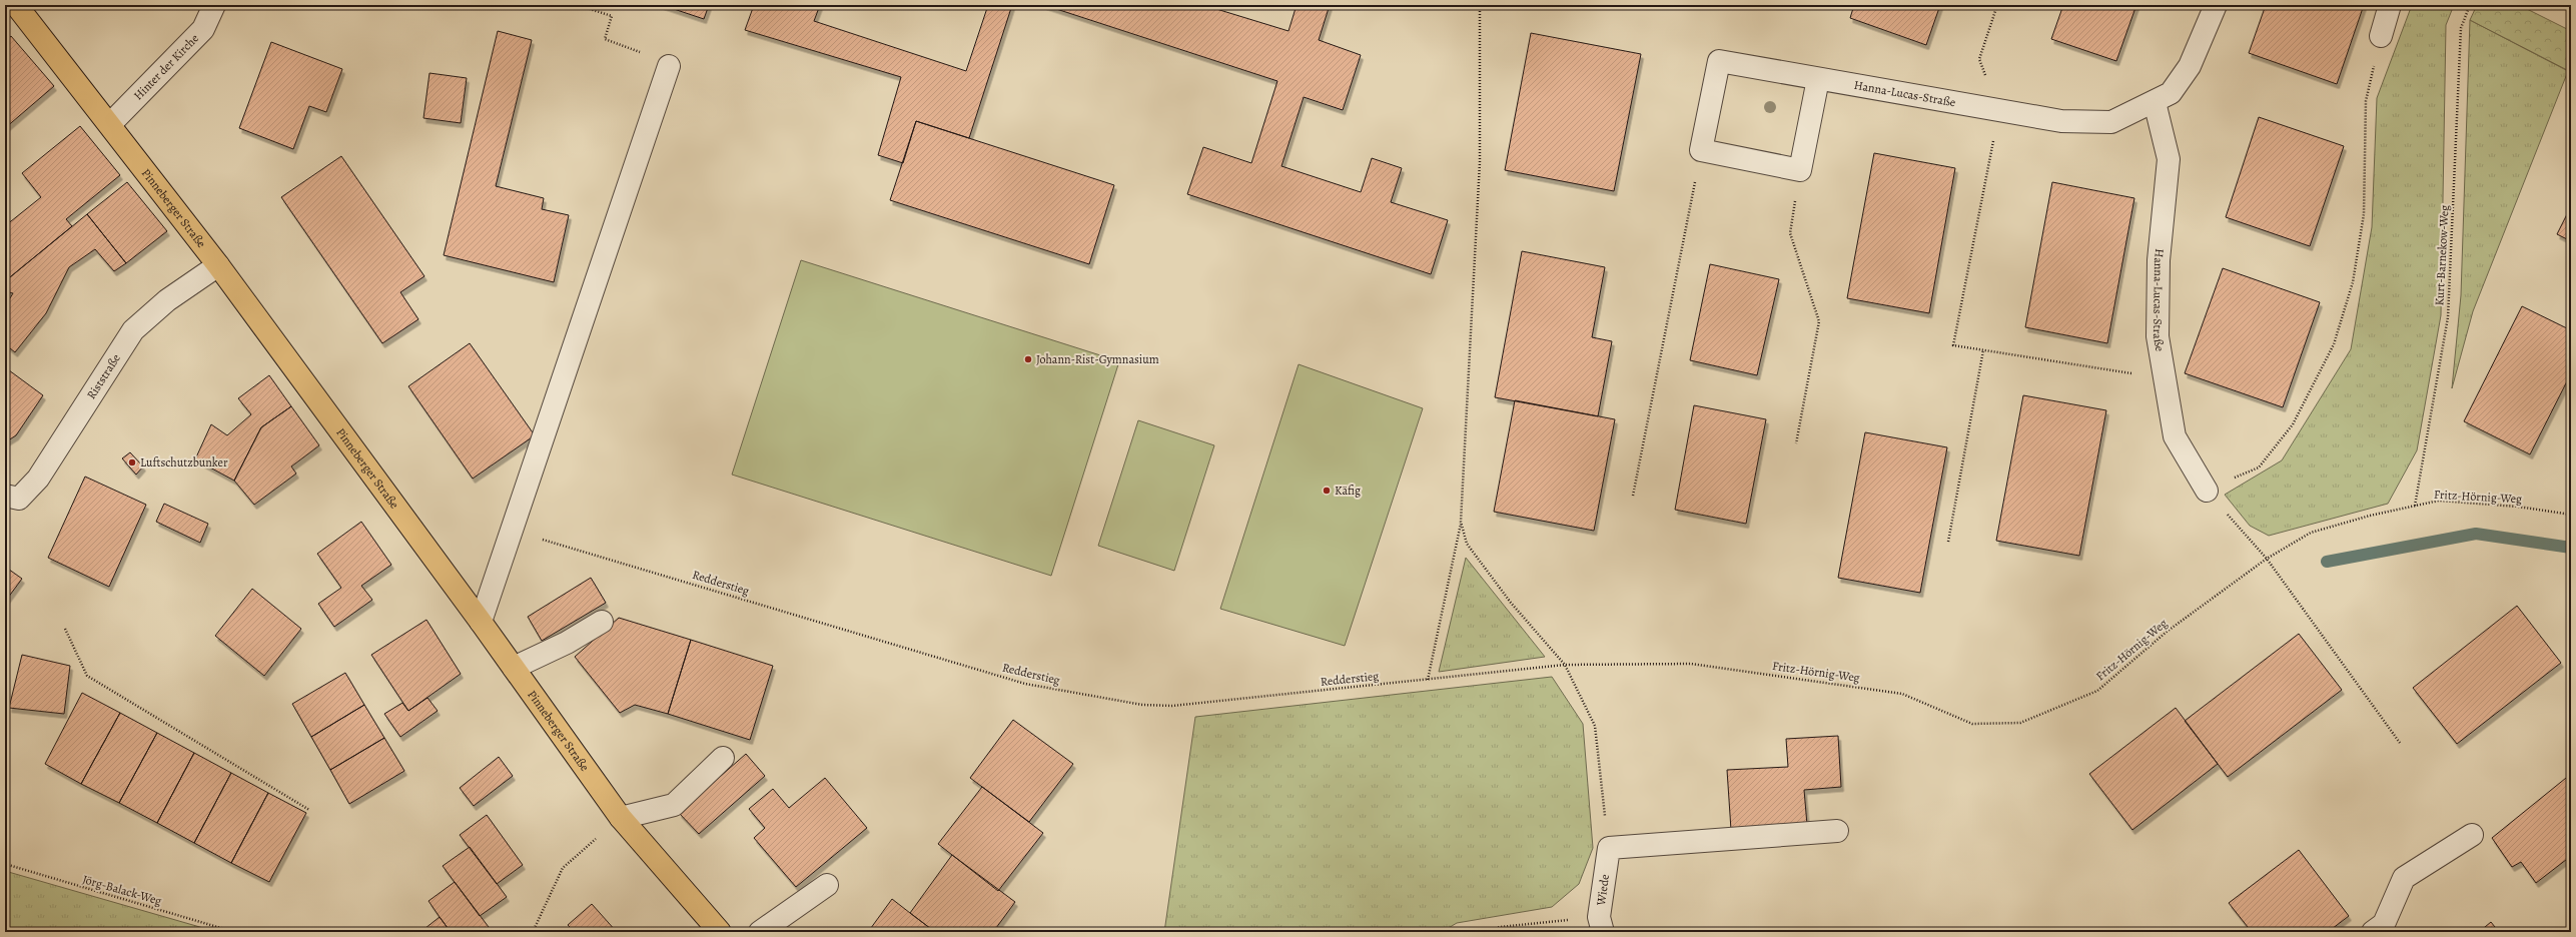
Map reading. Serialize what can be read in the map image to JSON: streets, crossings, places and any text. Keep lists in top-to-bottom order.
{
  "streets": {
    "main road": ["Pinneberger Straße"],
    "street": [
      "Hinter der Kirche",
      "Hanna-Lucas-Straße",
      "Riststraße",
      "Wiede"
    ],
    "path": [
      "Kurt-Barnekow-Weg",
      "Fritz-Hörnig-Weg",
      "Redderstieg",
      "Jörg-Balack-Weg"
    ]
  },
  "crossings": [
    ["Hinter der Kirche", "Pinneberger Straße"],
    ["Pinneberger Straße", "Riststraße"],
    ["Kurt-Barnekow-Weg", "Fritz-Hörnig-Weg"],
    ["Fritz-Hörnig-Weg", "Redderstieg"]
  ],
  "places": ["Johann-Rist-Gymnasium", "Luftschutzbunker", "Käfig"]
}
